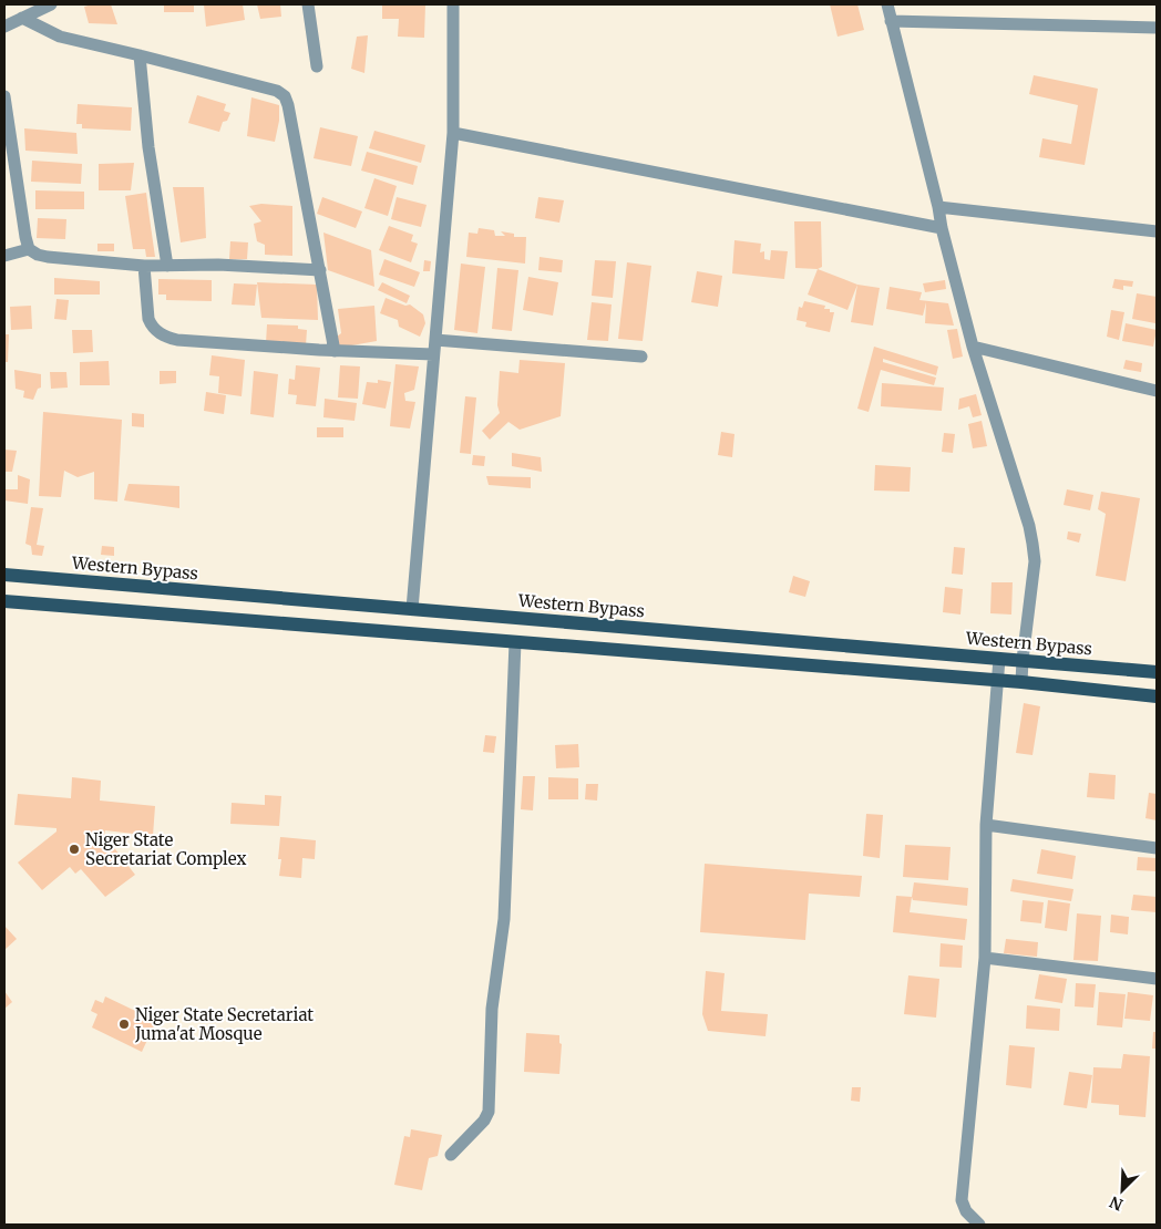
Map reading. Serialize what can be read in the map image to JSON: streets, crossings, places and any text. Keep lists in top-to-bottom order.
{
  "streets": {
    "main road": ["Western Bypass"]
  },
  "places": ["Niger State Secretariat Complex", "Niger State Secretariat Juma'at Mosque"],
  "north": "bottom left"
}
